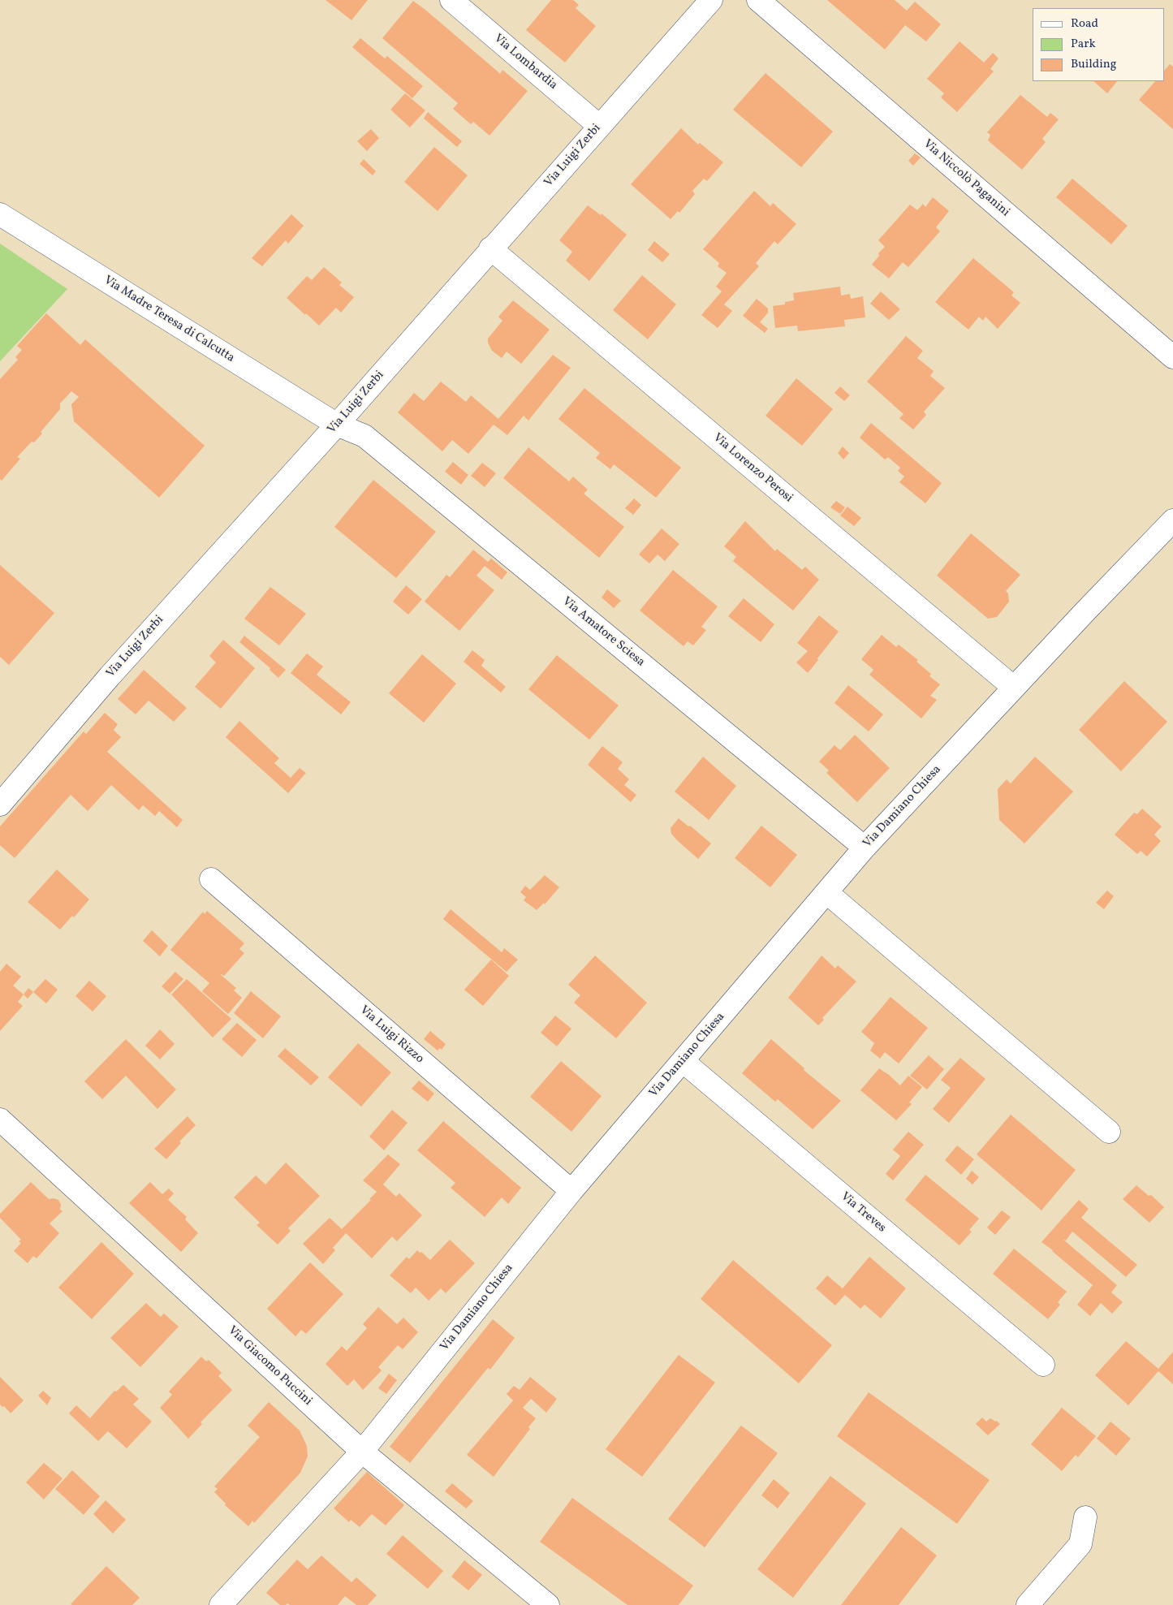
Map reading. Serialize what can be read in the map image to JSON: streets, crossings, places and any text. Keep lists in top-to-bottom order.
{
  "streets": {
    "street": [
      "Via Lombardia",
      "Via Luigi Zerbi",
      "Via Niccolò Paganini",
      "Via Madre Teresa di Calcutta",
      "Via Lorenzo Perosi",
      "Via Amatore Sciesa",
      "Via Damiano Chiesa",
      "Via Luigi Rizzo",
      "Via Treves",
      "Via Giacomo Puccini"
    ]
  },
  "crossings": [
    ["Via Lombardia", "Via Luigi Zerbi"],
    ["Via Luigi Zerbi", "Via Madre Teresa di Calcutta"],
    ["Via Luigi Zerbi", "Via Lorenzo Perosi"],
    ["Via Luigi Zerbi", "Via Amatore Sciesa"],
    ["Via Madre Teresa di Calcutta", "Via Amatore Sciesa"],
    ["Via Lorenzo Perosi", "Via Damiano Chiesa"],
    ["Via Amatore Sciesa", "Via Damiano Chiesa"],
    ["Via Damiano Chiesa", "Via Luigi Rizzo"],
    ["Via Damiano Chiesa", "Via Treves"],
    ["Via Damiano Chiesa", "Via Giacomo Puccini"]
  ],
  "legend": ["Road", "Park", "Building"]
}
